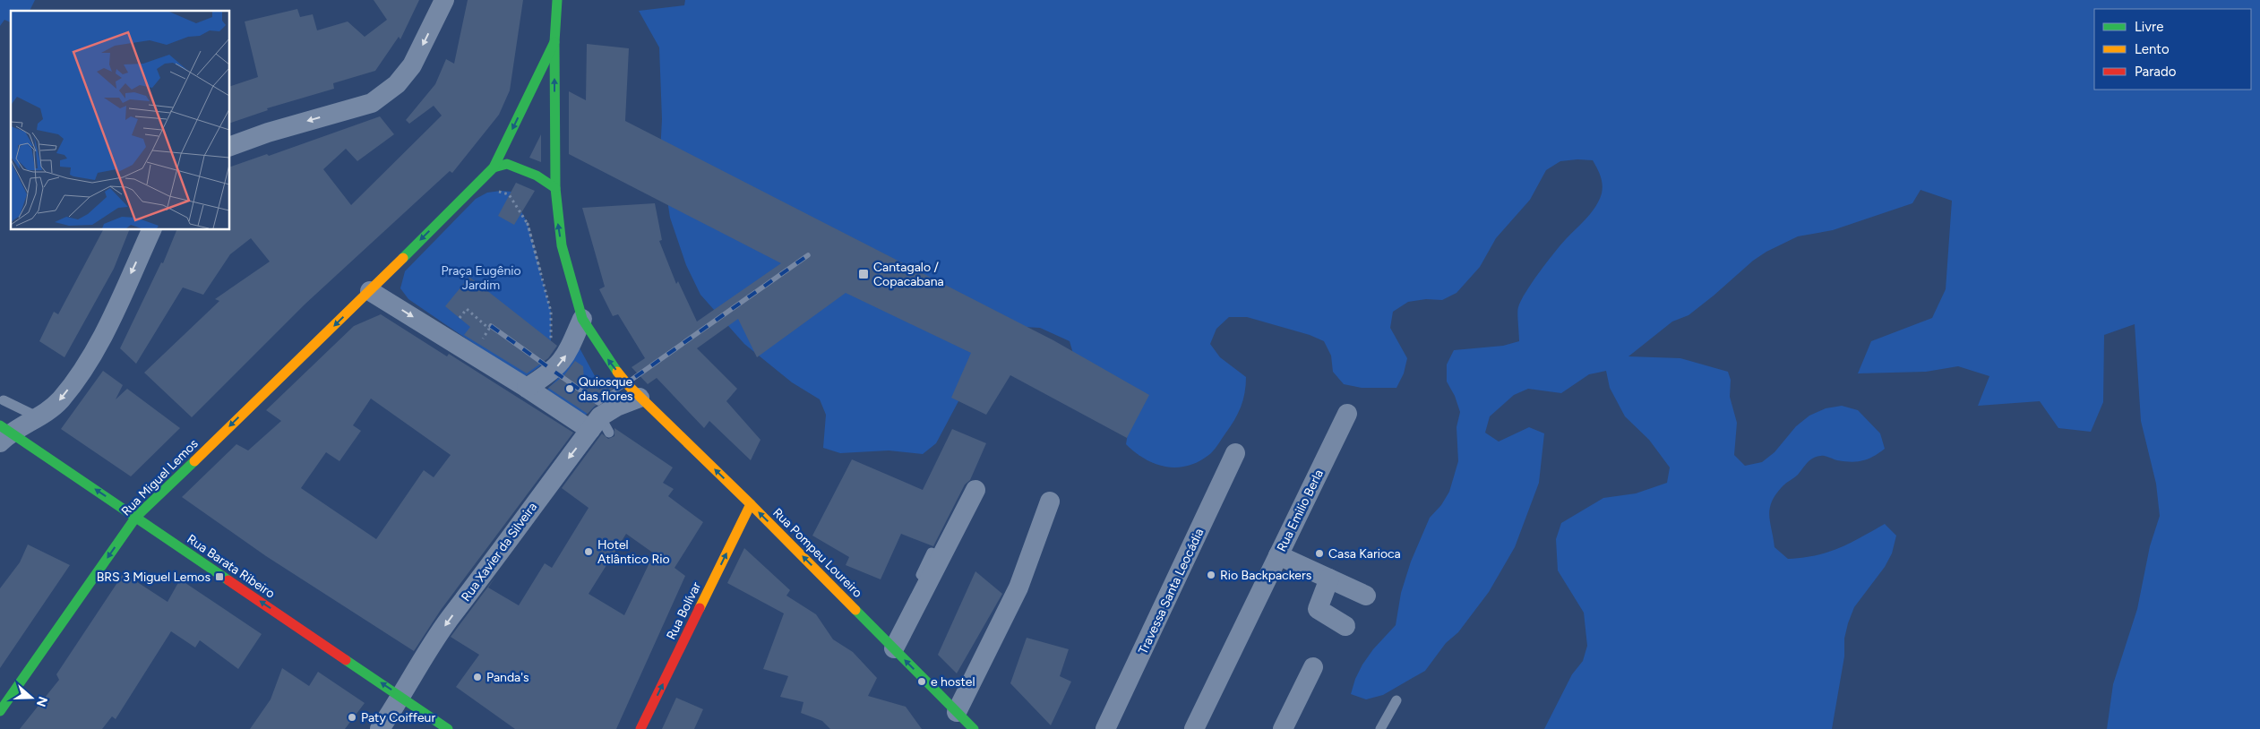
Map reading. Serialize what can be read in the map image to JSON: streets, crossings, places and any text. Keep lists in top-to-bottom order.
{
  "streets": {
    "main road": [
      "Rua Miguel Lemos",
      "Rua Pompeu Loureiro",
      "Rua Barata Ribeiro",
      "Rua Bolívar"
    ],
    "street": ["Rua Emilio Berla", "Rua Xavier da Silveira", "Travessa Santa Leocádia"]
  },
  "crossings": [
    ["Rua Miguel Lemos", "Rua Barata Ribeiro"],
    ["Rua Xavier da Silveira", "Rua Pompeu Loureiro"],
    ["Rua Xavier da Silveira", "Rua Barata Ribeiro"],
    ["Rua Pompeu Loureiro", "Rua Bolívar"]
  ],
  "one_way": [
    "Rua Miguel Lemos",
    "Rua Xavier da Silveira",
    "Rua Pompeu Loureiro",
    "Rua Barata Ribeiro",
    "Rua Bolívar"
  ],
  "parks": ["Praça Eugênio Jardim"],
  "places": {
    "transit": ["Cantagalo / Copacabana", "BRS 3 Miguel Lemos"],
    "other": [
      "Quiosque das flores",
      "Hotel Atlântico Rio",
      "Casa Karioca",
      "Rio Backpackers",
      "Panda's",
      "e hostel",
      "Paty Coiffeur"
    ]
  },
  "legend": ["Livre", "Lento", "Parado"],
  "north": "right"
}
